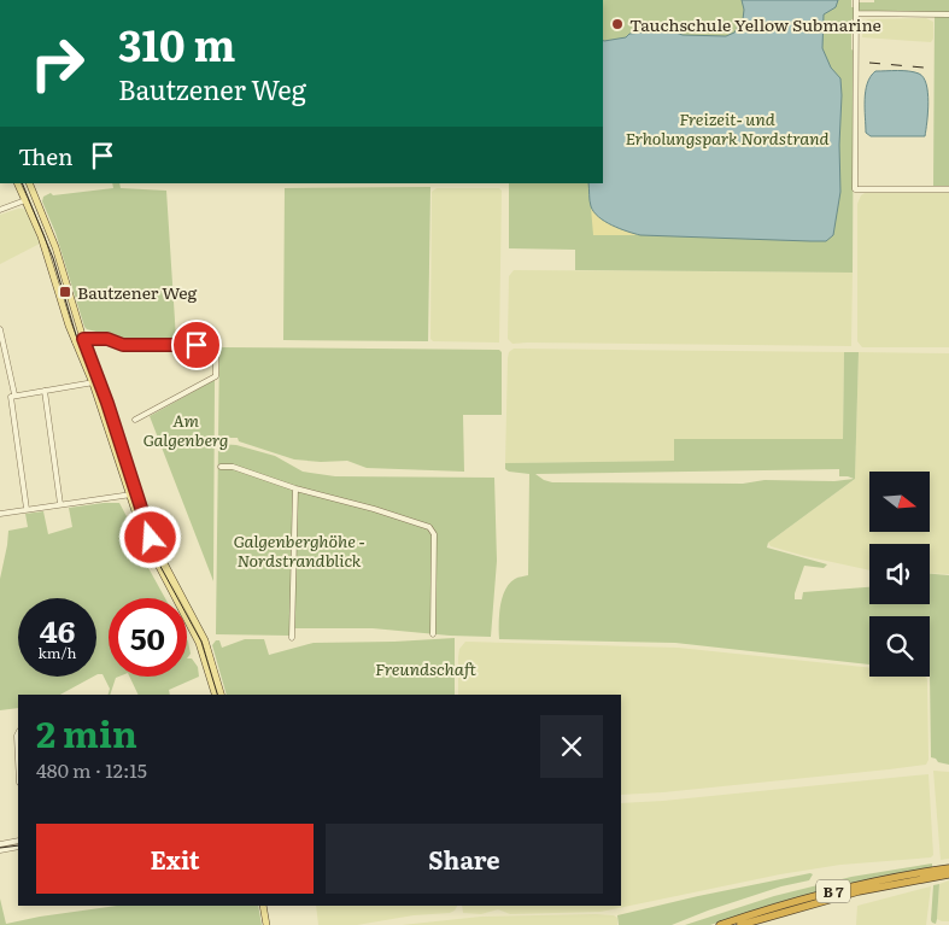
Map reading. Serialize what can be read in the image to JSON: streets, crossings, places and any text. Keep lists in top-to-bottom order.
{
  "streets": {
    "highway": ["B 7"]
  },
  "parks": [
    "Freizeit- und Erholungspark Nordstrand",
    "Am Galgenberg",
    "Galgenberghöhe - Nordstrandblick",
    "Freundschaft"
  ],
  "places": {
    "other": ["Tauchschule Yellow Submarine"],
    "transit": ["Bautzener Weg"]
  },
  "north": "right",
  "page": {
    "turn": ["310 m", "Bautzener Weg"],
    "then": "Then",
    "speed": "46 km/h",
    "limit": "50",
    "heading": ["2 min", "480 m · 12:15"],
    "buttons": ["Exit", "Share"]
  }
}
